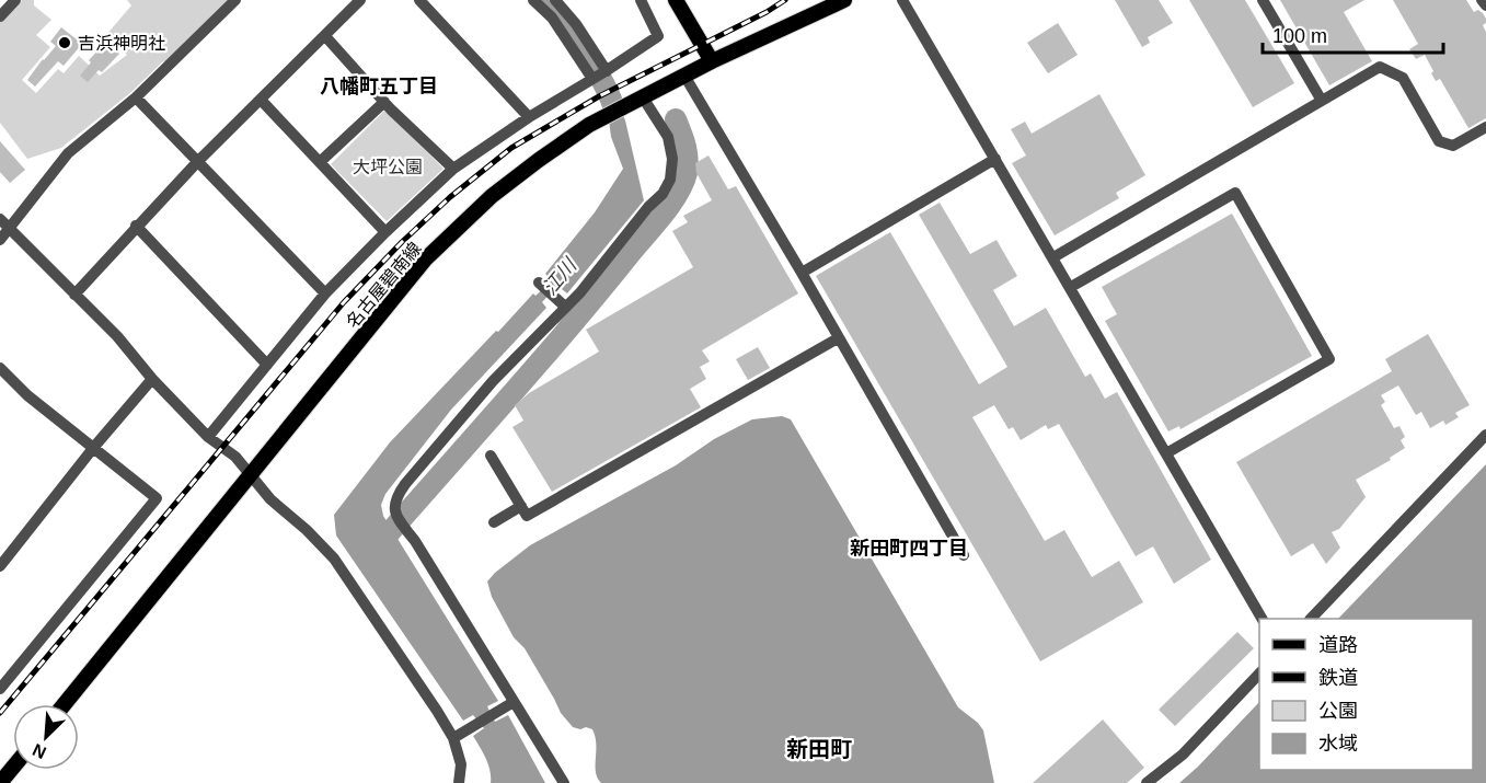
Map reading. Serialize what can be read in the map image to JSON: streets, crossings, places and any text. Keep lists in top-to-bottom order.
{
  "streets": {
    "main road": ["名古屋碧南線"]
  },
  "districts": ["八幡町五丁目", "新田町四丁目", "新田町"],
  "water": ["江川"],
  "parks": ["大坪公園"],
  "places": ["吉浜神明社"],
  "legend": [
    "道路",
    "鉄道",
    "公園",
    "水域"
  ],
  "scale_bar": "100 m",
  "north": "bottom left"
}
